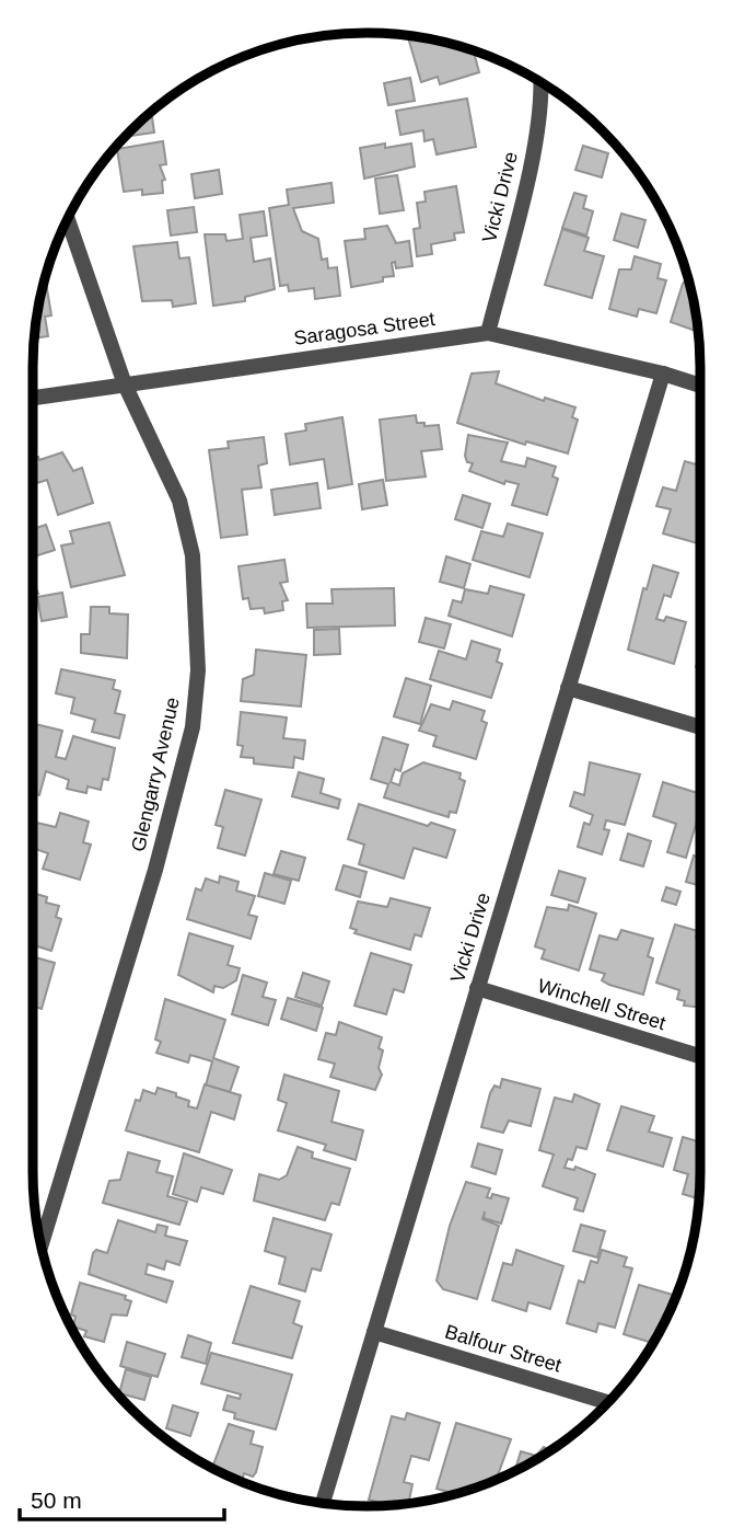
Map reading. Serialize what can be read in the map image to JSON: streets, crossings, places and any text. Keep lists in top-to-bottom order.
{
  "streets": {
    "street": [
      "Vicki Drive",
      "Saragosa Street",
      "Glengarry Avenue",
      "Winchell Street",
      "Balfour Street"
    ]
  },
  "crossings": [
    ["Vicki Drive", "Saragosa Street"],
    ["Vicki Drive", "Winchell Street"],
    ["Vicki Drive", "Balfour Street"],
    ["Saragosa Street", "Glengarry Avenue"]
  ],
  "scale_bar": "50 m"
}
